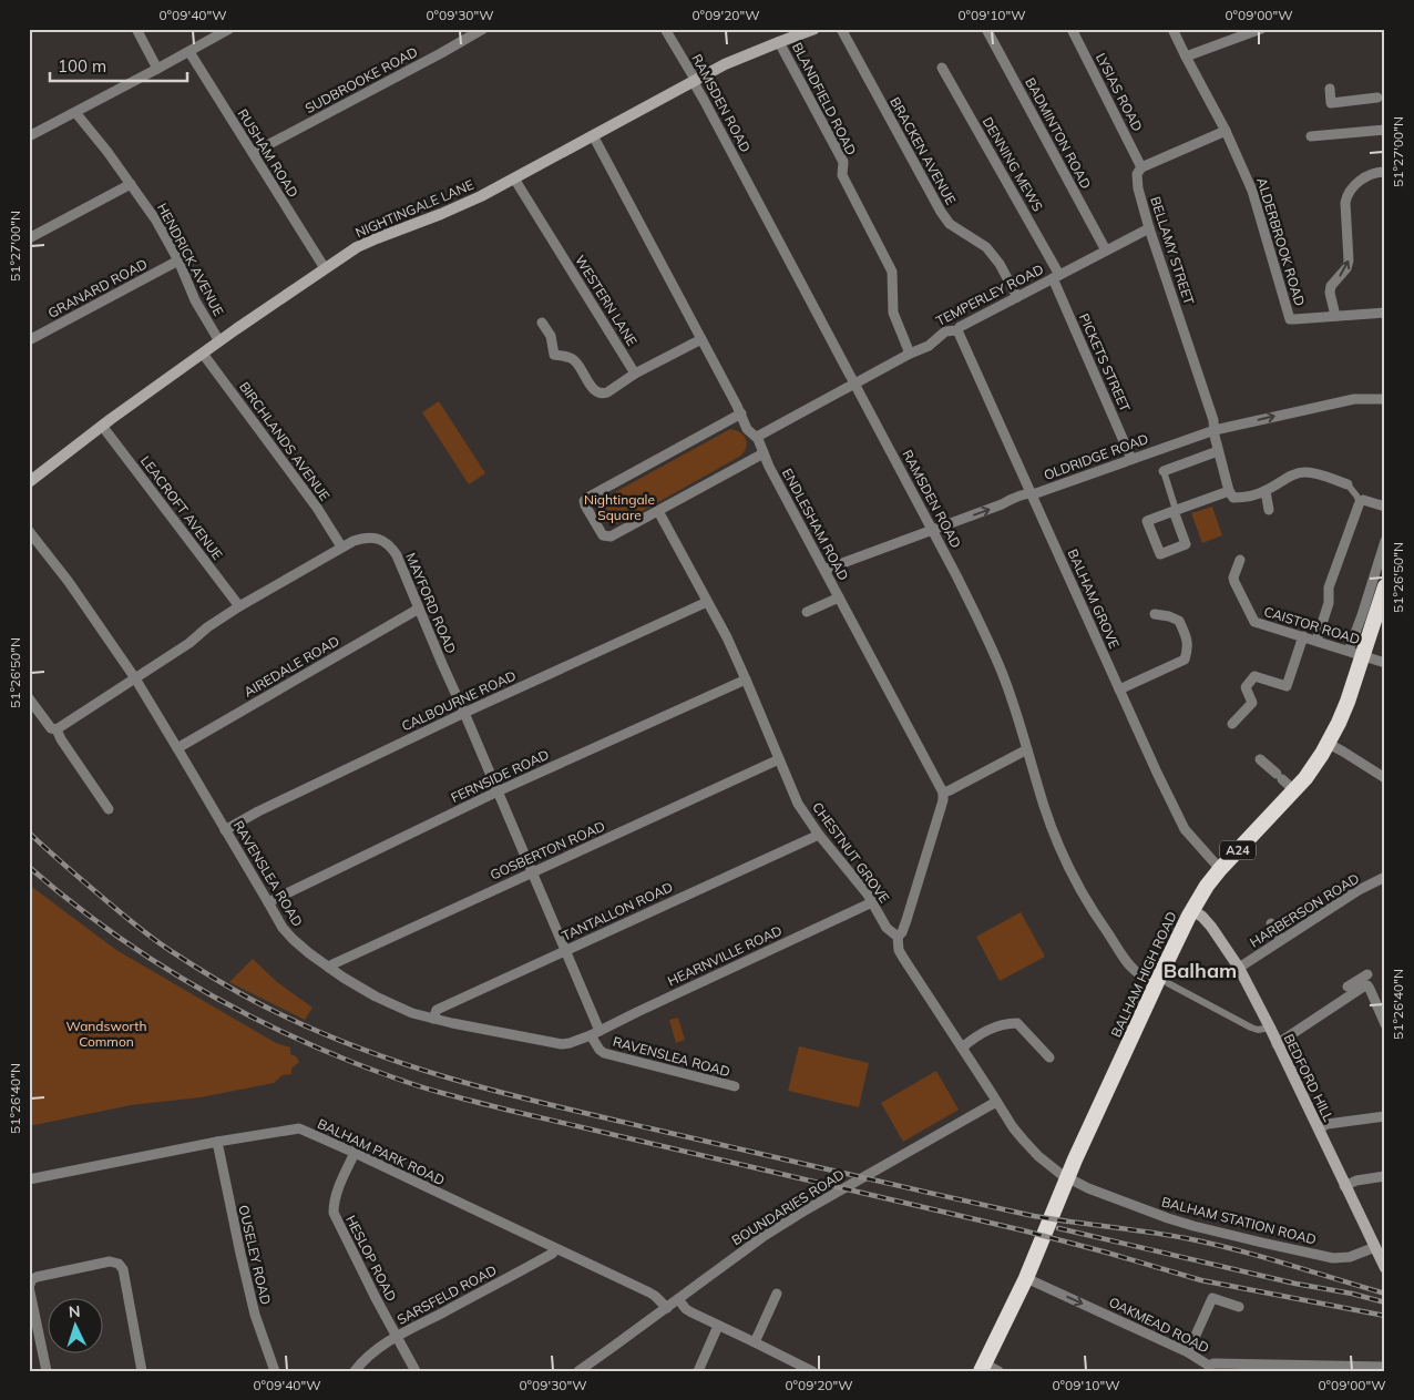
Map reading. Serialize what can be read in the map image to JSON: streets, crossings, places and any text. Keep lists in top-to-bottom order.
{
  "streets": {
    "highway": ["A24", "BALHAM HIGH ROAD"],
    "main road": ["NIGHTINGALE LANE", "BEDFORD HILL"],
    "street": [
      "SUDBROOKE ROAD",
      "LYSIAS ROAD",
      "BLANDFIELD ROAD",
      "RAMSDEN ROAD",
      "BADMINTON ROAD",
      "BRACKEN AVENUE",
      "RUSHAM ROAD",
      "DENNING MEWS",
      "ALDERBROOK ROAD",
      "BELLAMY STREET",
      "HENDRICK AVENUE",
      "GRANARD ROAD",
      "TEMPERLEY ROAD",
      "WESTERN LANE",
      "PICKETS STREET",
      "BIRCHLANDS AVENUE",
      "OLDRIDGE ROAD",
      "LEACROFT AVENUE",
      "ENDLESHAM ROAD",
      "BALHAM GROVE",
      "MAYFORD ROAD",
      "CAISTOR ROAD",
      "AIREDALE ROAD",
      "CALBOURNE ROAD",
      "FERNSIDE ROAD",
      "GOSBERTON ROAD",
      "CHESTNUT GROVE",
      "RAVENSLEA ROAD",
      "HARBERSON ROAD",
      "TANTALLON ROAD",
      "HEARNVILLE ROAD",
      "BALHAM PARK ROAD",
      "BOUNDARIES ROAD",
      "BALHAM STATION ROAD",
      "OUSELEY ROAD",
      "HESLOP ROAD",
      "SARSFELD ROAD",
      "OAKMEAD ROAD"
    ]
  },
  "crossings": [
    ["SUDBROOKE ROAD", "RUSHAM ROAD"],
    ["LYSIAS ROAD", "BELLAMY STREET"],
    ["BLANDFIELD ROAD", "NIGHTINGALE LANE"],
    ["BLANDFIELD ROAD", "TEMPERLEY ROAD"],
    ["RAMSDEN ROAD", "NIGHTINGALE LANE"],
    ["RAMSDEN ROAD", "TEMPERLEY ROAD"],
    ["RAMSDEN ROAD", "OLDRIDGE ROAD"],
    ["RAMSDEN ROAD", "BALHAM HIGH ROAD"],
    ["BADMINTON ROAD", "TEMPERLEY ROAD"],
    ["BRACKEN AVENUE", "TEMPERLEY ROAD"],
    ["RUSHAM ROAD", "NIGHTINGALE LANE"],
    ["DENNING MEWS", "TEMPERLEY ROAD"],
    ["DENNING MEWS", "PICKETS STREET"],
    ["NIGHTINGALE LANE", "HENDRICK AVENUE"],
    ["NIGHTINGALE LANE", "WESTERN LANE"],
    ["NIGHTINGALE LANE", "BIRCHLANDS AVENUE"],
    ["NIGHTINGALE LANE", "LEACROFT AVENUE"],
    ["NIGHTINGALE LANE", "ENDLESHAM ROAD"],
    ["BELLAMY STREET", "TEMPERLEY ROAD"],
    ["BELLAMY STREET", "OLDRIDGE ROAD"],
    ["HENDRICK AVENUE", "GRANARD ROAD"],
    ["TEMPERLEY ROAD", "PICKETS STREET"],
    ["TEMPERLEY ROAD", "ENDLESHAM ROAD"],
    ["TEMPERLEY ROAD", "BALHAM GROVE"],
    ["PICKETS STREET", "OLDRIDGE ROAD"],
    ["BIRCHLANDS AVENUE", "MAYFORD ROAD"],
    ["OLDRIDGE ROAD", "ENDLESHAM ROAD"],
    ["OLDRIDGE ROAD", "BALHAM GROVE"],
    ["LEACROFT AVENUE", "MAYFORD ROAD"],
    ["BALHAM GROVE", "BALHAM HIGH ROAD"],
    ["MAYFORD ROAD", "AIREDALE ROAD"],
    ["MAYFORD ROAD", "CALBOURNE ROAD"],
    ["MAYFORD ROAD", "FERNSIDE ROAD"],
    ["MAYFORD ROAD", "GOSBERTON ROAD"],
    ["MAYFORD ROAD", "RAVENSLEA ROAD"],
    ["MAYFORD ROAD", "TANTALLON ROAD"],
    ["MAYFORD ROAD", "HEARNVILLE ROAD"],
    ["CAISTOR ROAD", "BALHAM HIGH ROAD"],
    ["AIREDALE ROAD", "RAVENSLEA ROAD"],
    ["CALBOURNE ROAD", "CHESTNUT GROVE"],
    ["CALBOURNE ROAD", "RAVENSLEA ROAD"],
    ["FERNSIDE ROAD", "CHESTNUT GROVE"],
    ["FERNSIDE ROAD", "RAVENSLEA ROAD"],
    ["GOSBERTON ROAD", "CHESTNUT GROVE"],
    ["GOSBERTON ROAD", "RAVENSLEA ROAD"],
    ["CHESTNUT GROVE", "TANTALLON ROAD"],
    ["CHESTNUT GROVE", "HEARNVILLE ROAD"],
    ["CHESTNUT GROVE", "BALHAM HIGH ROAD"],
    ["CHESTNUT GROVE", "BOUNDARIES ROAD"],
    ["CHESTNUT GROVE", "BALHAM STATION ROAD"],
    ["RAVENSLEA ROAD", "TANTALLON ROAD"],
    ["RAVENSLEA ROAD", "HEARNVILLE ROAD"],
    ["HARBERSON ROAD", "BEDFORD HILL"],
    ["BALHAM HIGH ROAD", "BEDFORD HILL"],
    ["BALHAM HIGH ROAD", "BALHAM STATION ROAD"],
    ["BALHAM HIGH ROAD", "OAKMEAD ROAD"],
    ["BEDFORD HILL", "BALHAM STATION ROAD"],
    ["BALHAM PARK ROAD", "BOUNDARIES ROAD"],
    ["BALHAM PARK ROAD", "OUSELEY ROAD"],
    ["BALHAM PARK ROAD", "HESLOP ROAD"],
    ["BALHAM PARK ROAD", "SARSFELD ROAD"],
    ["HESLOP ROAD", "SARSFELD ROAD"]
  ],
  "one_way": ["OAKMEAD ROAD"],
  "districts": ["Balham"],
  "parks": ["Nightingale Square", "Wandsworth Common"],
  "scale_bar": "100 m",
  "north": "top",
  "coordinates": [
    "0°09'40\"W",
    "0°09'30\"W",
    "0°09'20\"W",
    "0°09'10\"W",
    "0°09'00\"W",
    "51°27'00\"N",
    "51°26'50\"N",
    "51°26'40\"N"
  ]
}
